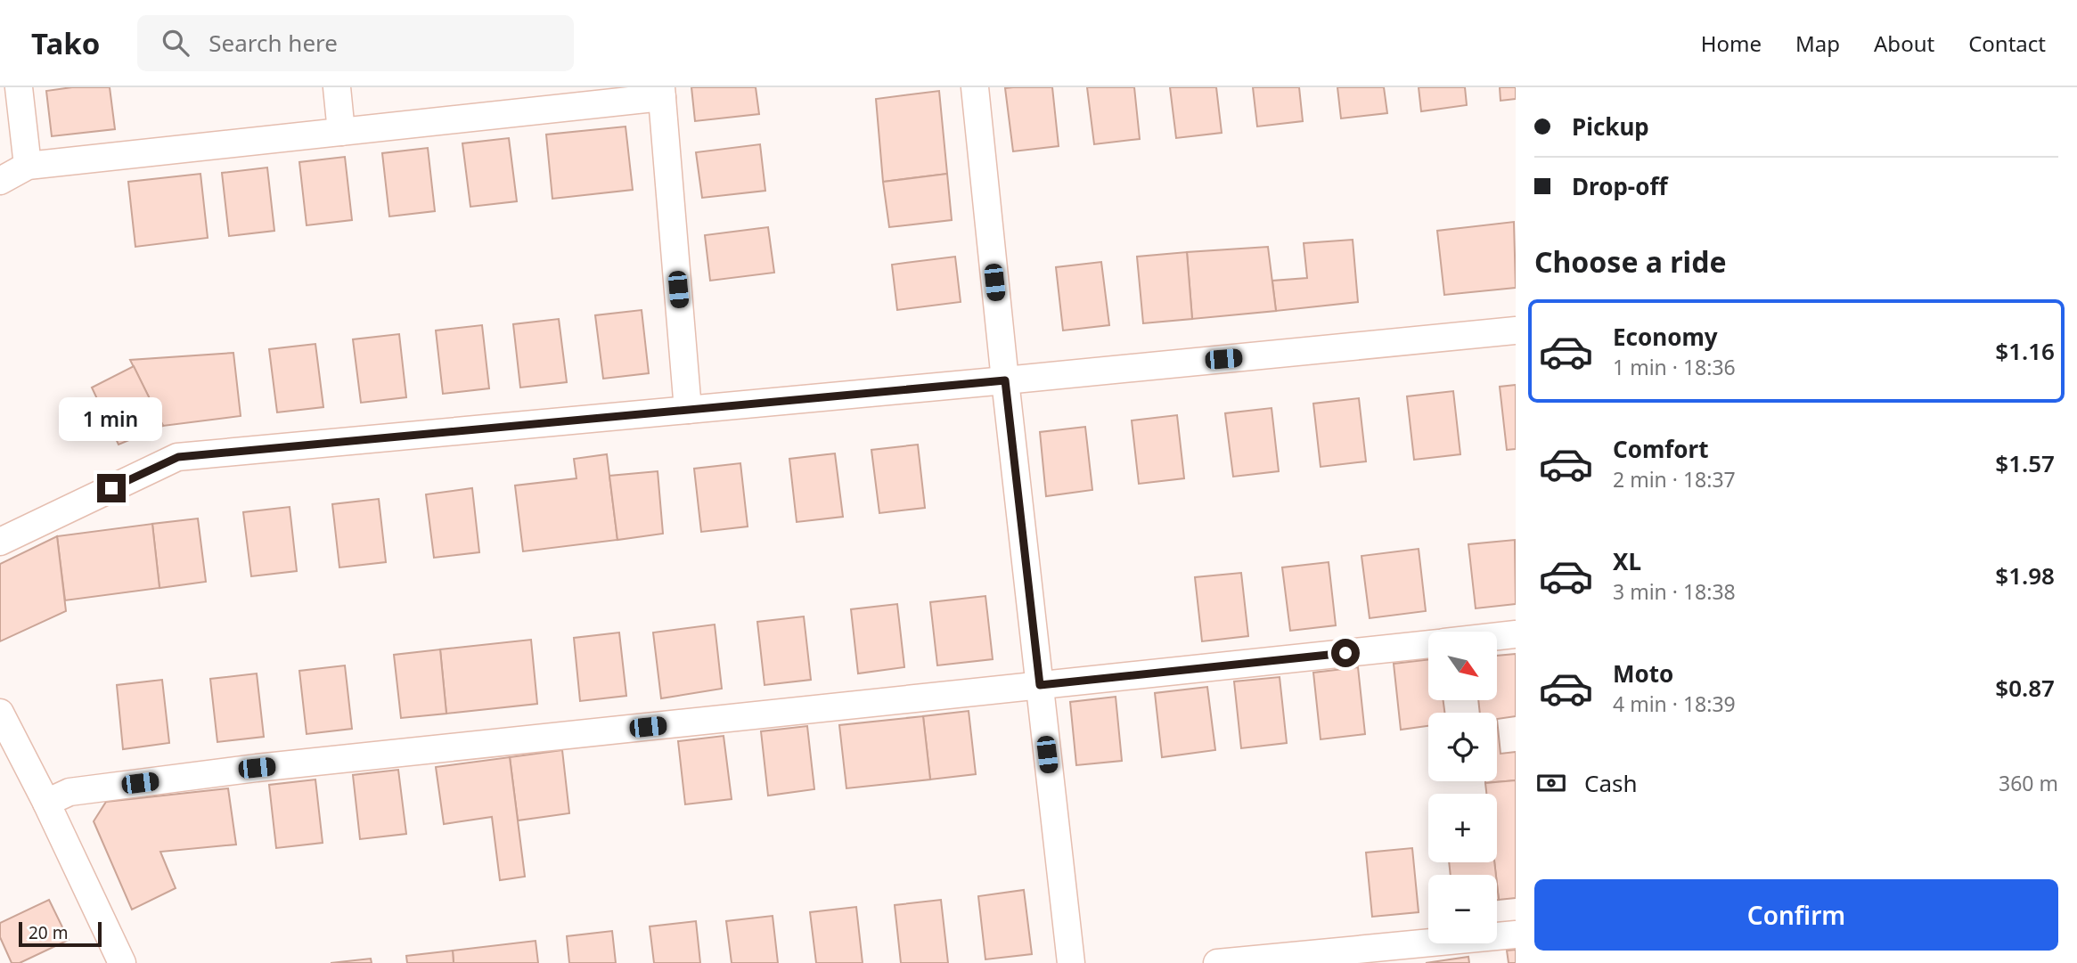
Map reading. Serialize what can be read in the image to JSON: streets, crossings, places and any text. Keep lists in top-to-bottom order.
{
  "scale_bar": "20 m",
  "north": "bottom right",
  "page": {
    "header": "Tako",
    "search": "Search here",
    "nav": [
      "Home",
      "Map",
      "About",
      "Contact"
    ],
    "banner": ["Pickup", "Drop-off"],
    "heading": "Choose a ride",
    "list": [
      {
        "name": "Economy",
        "note": "1 min · 18:36",
        "value": "$1.16"
      },
      {
        "name": "Comfort",
        "note": "2 min · 18:37",
        "value": "$1.57"
      },
      {
        "name": "XL",
        "note": "3 min · 18:38",
        "value": "$1.98"
      },
      {
        "name": "Moto",
        "note": "4 min · 18:39",
        "value": "$0.87"
      }
    ],
    "bubble": "1 min",
    "map_buttons": ["+", "−"],
    "pay": ["Cash", "360 m"],
    "buttons": "Confirm",
    "scale": "20 m"
  }
}
